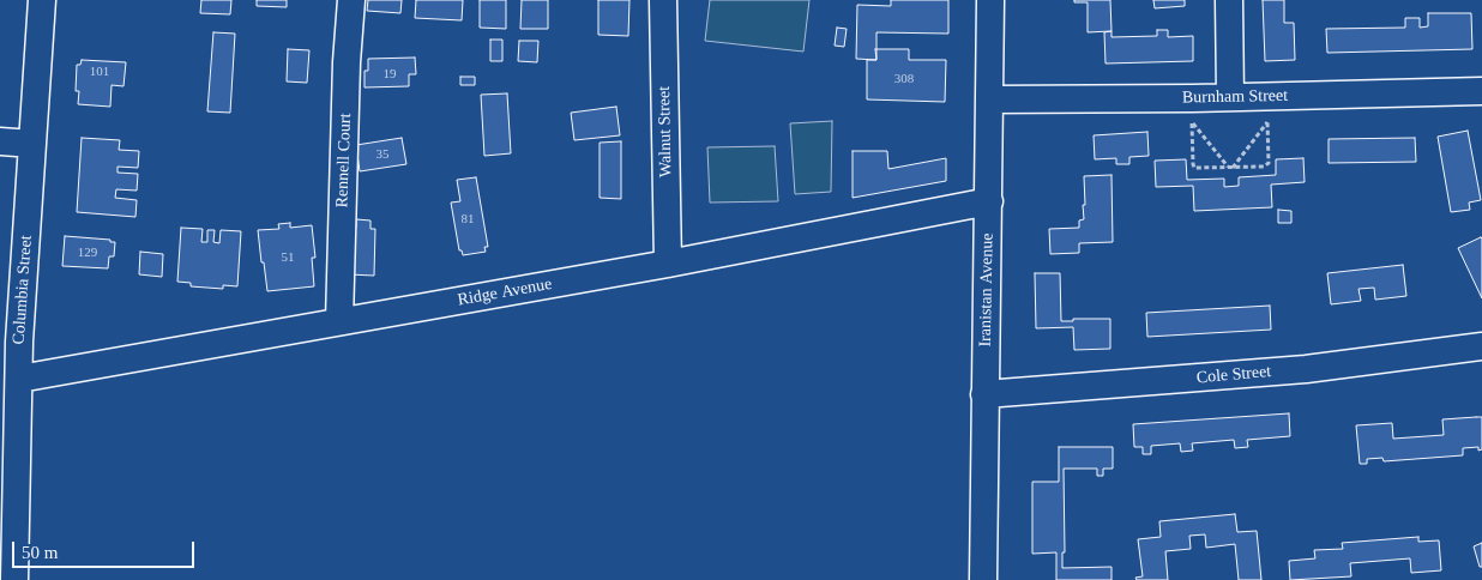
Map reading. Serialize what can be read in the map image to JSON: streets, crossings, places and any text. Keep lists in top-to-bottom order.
{
  "streets": {
    "street": [
      "Burnham Street",
      "Walnut Street",
      "Rennell Court",
      "Columbia Street",
      "Iranistan Avenue",
      "Ridge Avenue",
      "Cole Street"
    ]
  },
  "crossings": [
    ["Burnham Street", "Iranistan Avenue"],
    ["Walnut Street", "Ridge Avenue"],
    ["Rennell Court", "Ridge Avenue"],
    ["Columbia Street", "Ridge Avenue"],
    ["Iranistan Avenue", "Ridge Avenue"],
    ["Iranistan Avenue", "Cole Street"]
  ],
  "house_numbers": [
    "101",
    "19",
    "308",
    "35",
    "81",
    "129",
    "51"
  ],
  "scale_bar": "50 m"
}
